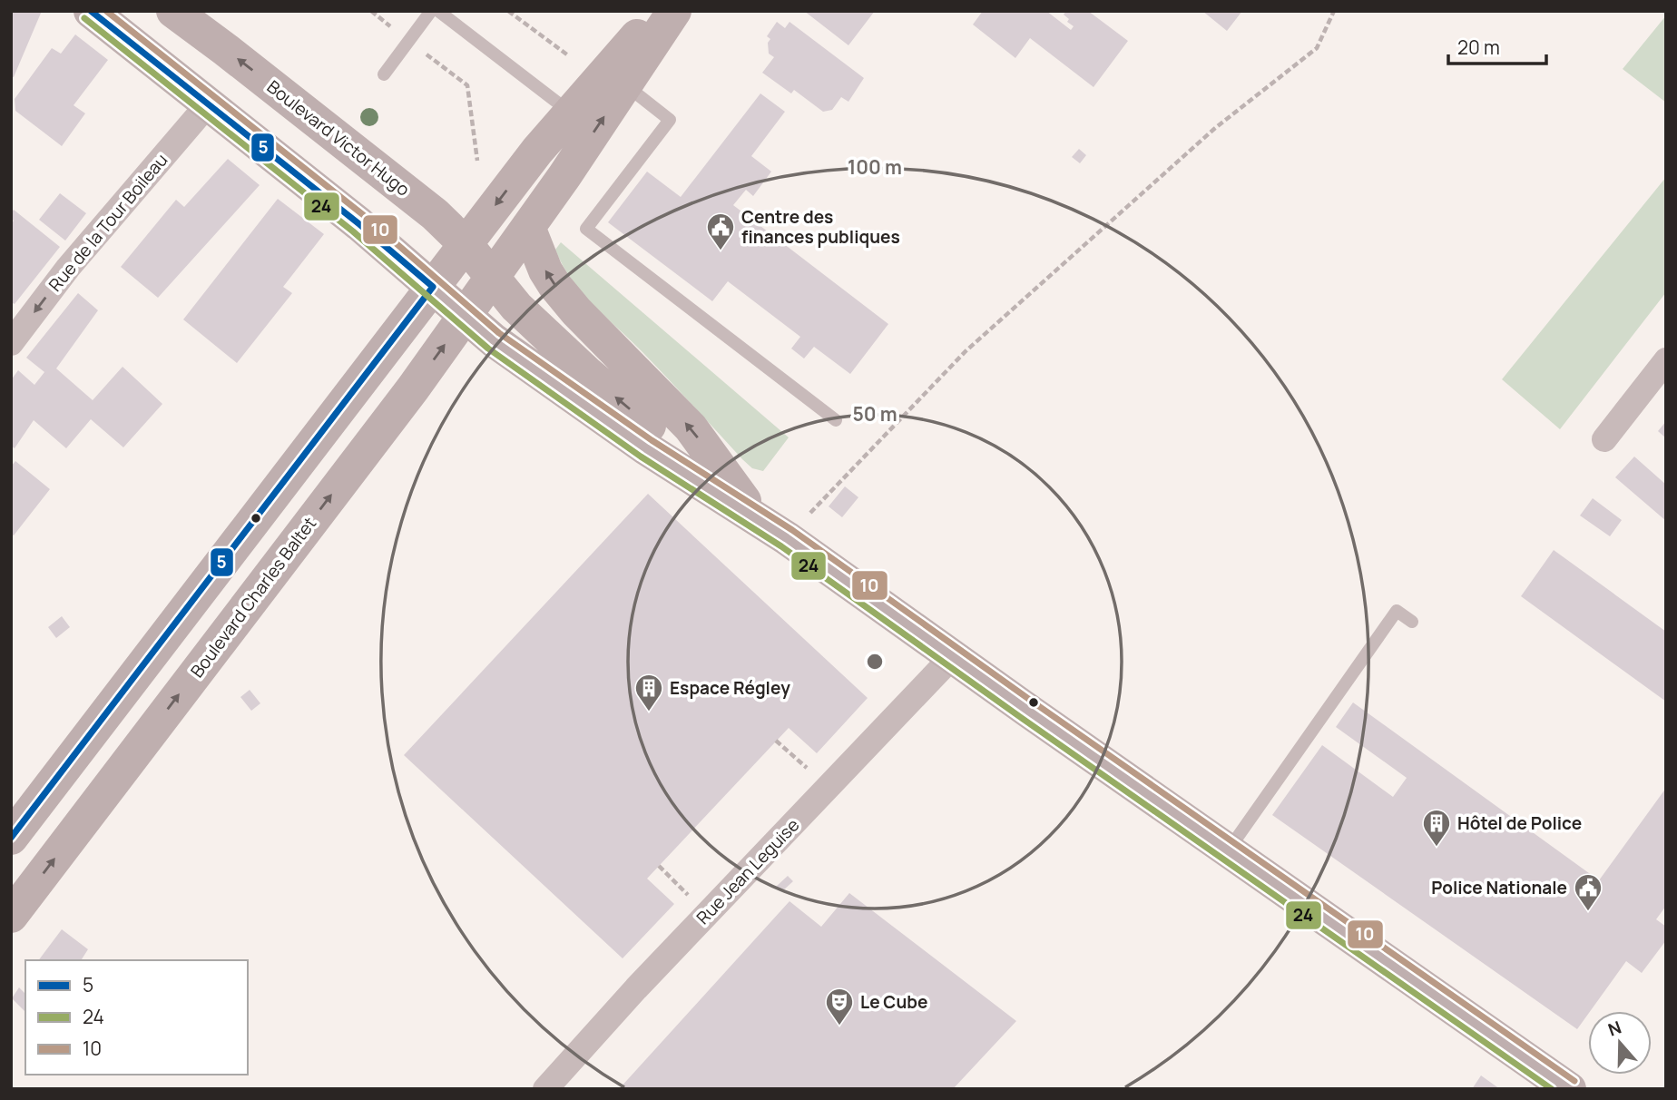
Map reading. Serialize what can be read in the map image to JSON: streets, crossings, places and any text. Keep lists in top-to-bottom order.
{
  "streets": {
    "street": [
      "Boulevard Victor Hugo",
      "Rue de la Tour Boileau",
      "Boulevard Charles Baltet",
      "Rue Jean Leguise"
    ]
  },
  "crossings": [
    ["Boulevard Victor Hugo", "Boulevard Charles Baltet"]
  ],
  "one_way": ["Rue de la Tour Boileau"],
  "places": {
    "public building": ["Centre des finances publiques", "Police Nationale"],
    "building": ["Espace Régley", "Hôtel de Police"],
    "theatre": ["Le Cube"]
  },
  "lines": ["transit line 5", "transit line 10", "transit line 24"],
  "legend": ["5", "24", "10"],
  "scale_bar": "20 m",
  "north": "top",
  "rings": ["100 m", "50 m"]
}
